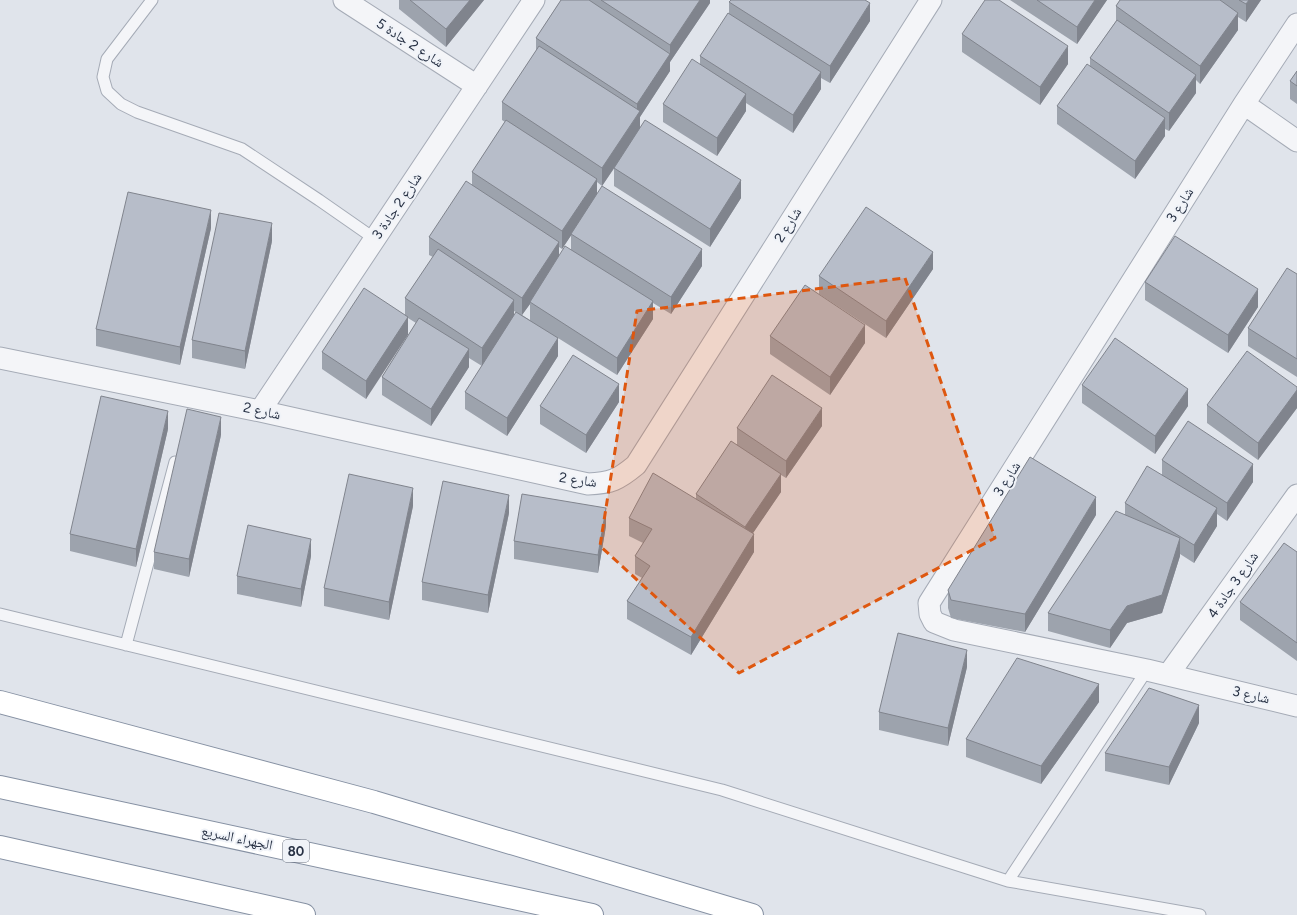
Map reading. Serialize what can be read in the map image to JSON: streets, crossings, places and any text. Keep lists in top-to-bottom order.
{
  "streets": {
    "highway": ["الجهراء السريع", "80"],
    "street": [
      "شارع 2 جادة 5",
      "شارع 3",
      "شارع 2 جادة 3",
      "شارع 2",
      "شارع 3 جادة 4"
    ]
  },
  "crossings": [
    ["شارع 2 جادة 5", "شارع 2 جادة 3"],
    ["شارع 3", "شارع 3 جادة 4"],
    ["شارع 2 جادة 3", "شارع 2"]
  ]
}
